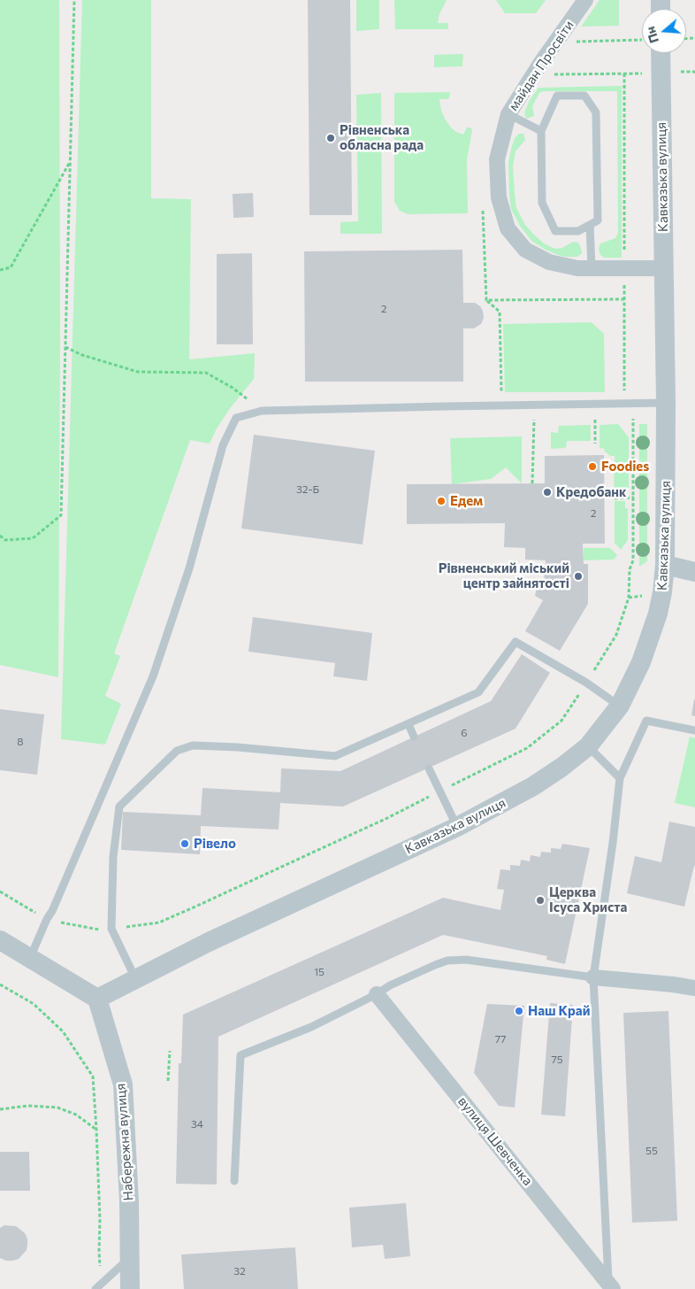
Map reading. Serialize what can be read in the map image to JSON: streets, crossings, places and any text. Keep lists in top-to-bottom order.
{
  "streets": {
    "street": [
      "майдан Просвіти",
      "Кавказька вулиця",
      "вулиця Шевченка",
      "Набережна вулиця"
    ]
  },
  "crossings": [
    ["майдан Просвіти", "Кавказька вулиця"],
    ["Кавказька вулиця", "Набережна вулиця"]
  ],
  "places": [
    "Рівненська обласна рада",
    "Foodies",
    "Кредобанк",
    "Едем",
    "Рівненський міський центр зайнятості",
    "Рівело",
    "Церква Ісуса Христа",
    "Наш Край"
  ],
  "house_numbers": [
    "2",
    "32-Б",
    "2",
    "6",
    "8",
    "15",
    "77",
    "75",
    "34",
    "55",
    "32"
  ],
  "north": "left"
}
